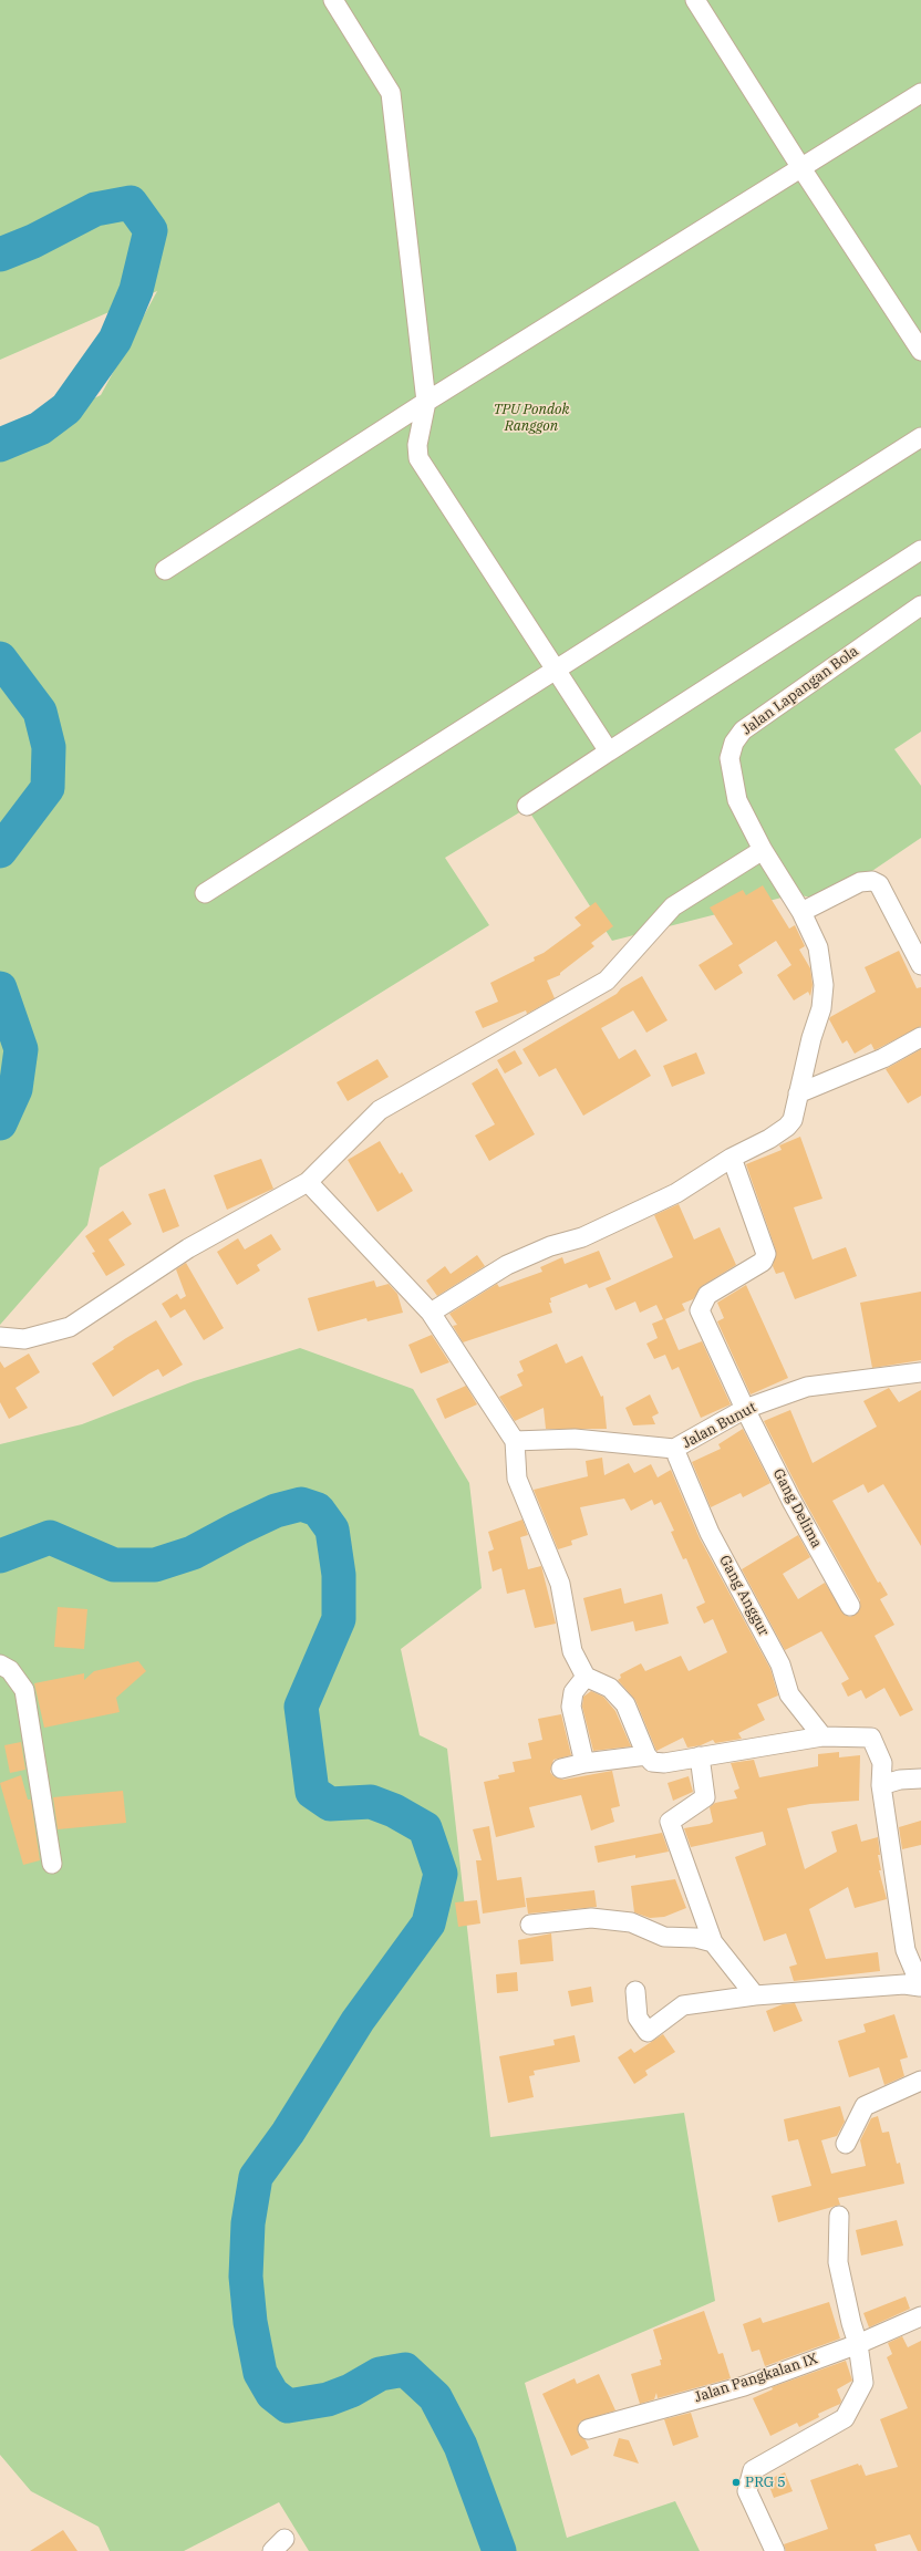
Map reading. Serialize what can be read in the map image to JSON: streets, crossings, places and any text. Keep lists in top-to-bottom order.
{
  "streets": {
    "street": [
      "Jalan Lapangan Bola",
      "Jalan Bunut",
      "Gang Delima",
      "Gang Anggur",
      "Jalan Pangkalan IX"
    ]
  },
  "crossings": [
    ["Jalan Lapangan Bola", "Gang Delima"],
    ["Jalan Bunut", "Gang Delima"],
    ["Jalan Bunut", "Gang Anggur"]
  ],
  "parks": ["TPU Pondok Ranggon"],
  "places": ["PRG 5"]
}
